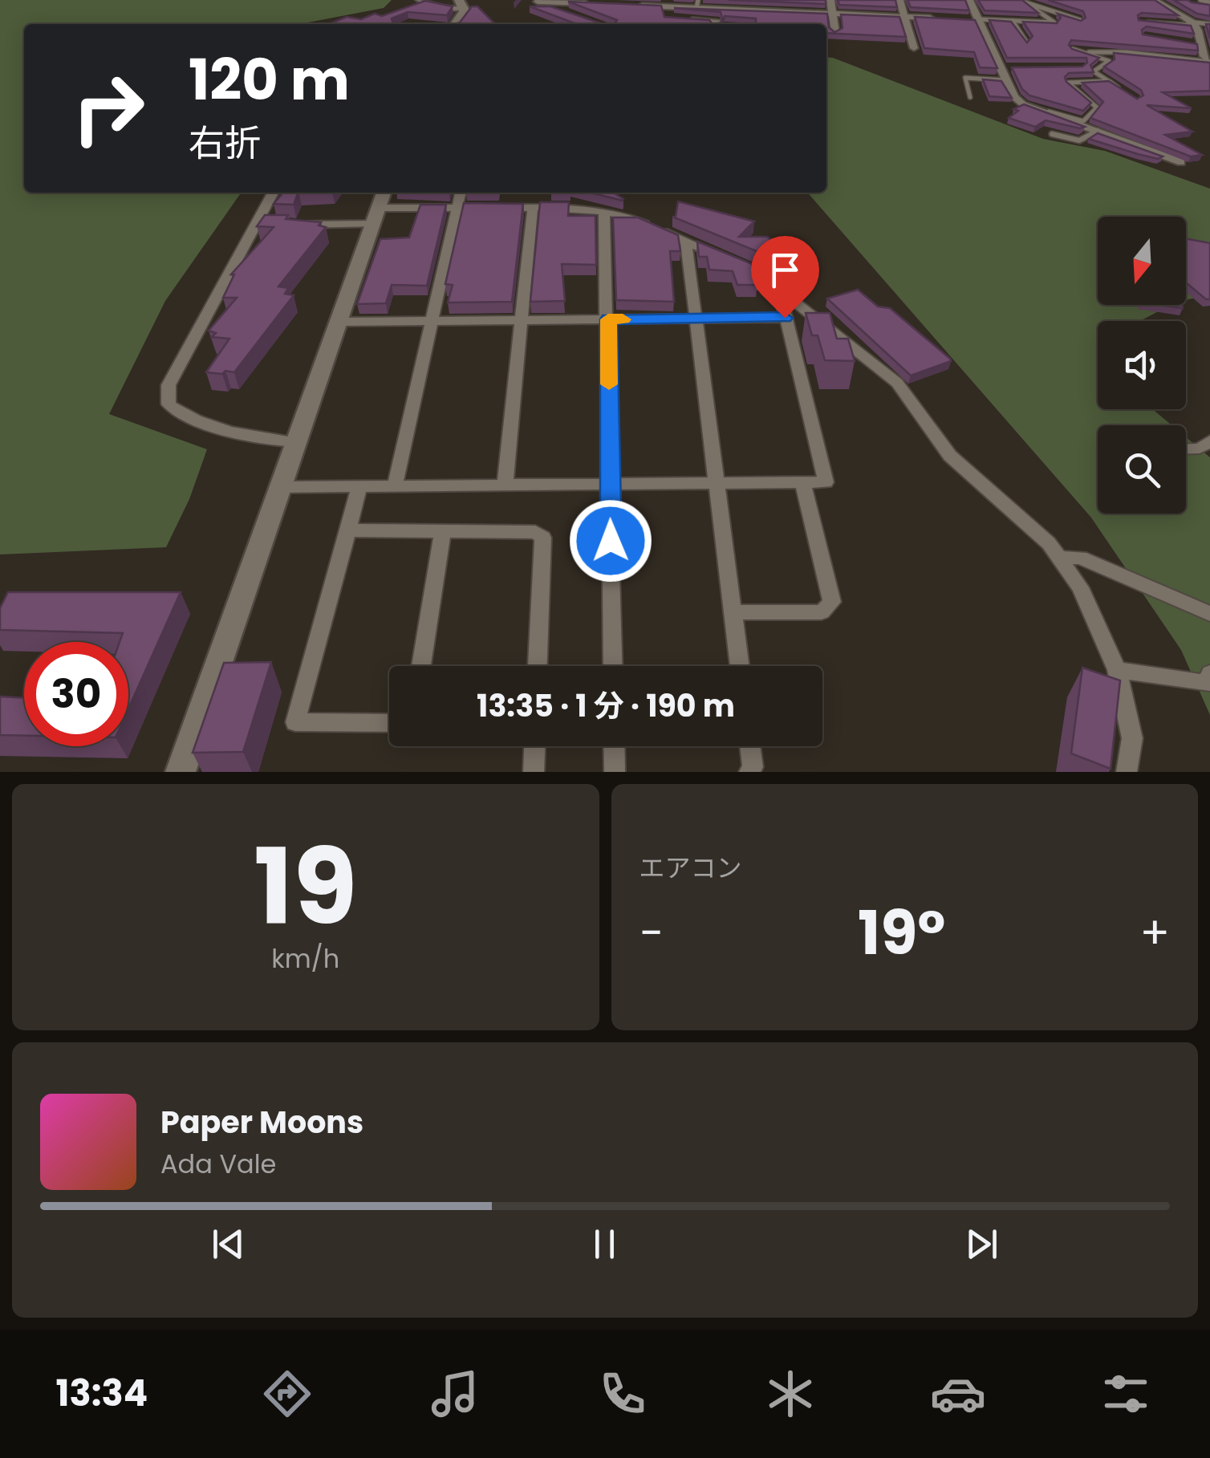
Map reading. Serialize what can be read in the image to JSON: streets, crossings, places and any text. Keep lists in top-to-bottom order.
{
  "north": "bottom",
  "page": {
    "turn": ["120 m", "右折"],
    "limit": "30",
    "trip": "13:35 · 1 分 · 190 m",
    "tile": [
      ["19", "km/h"],
      "エアコン"
    ],
    "heat": ["−", "19°", "+"],
    "song": ["Paper Moons", "Ada Vale"],
    "tabs": "13:34"
  }
}
